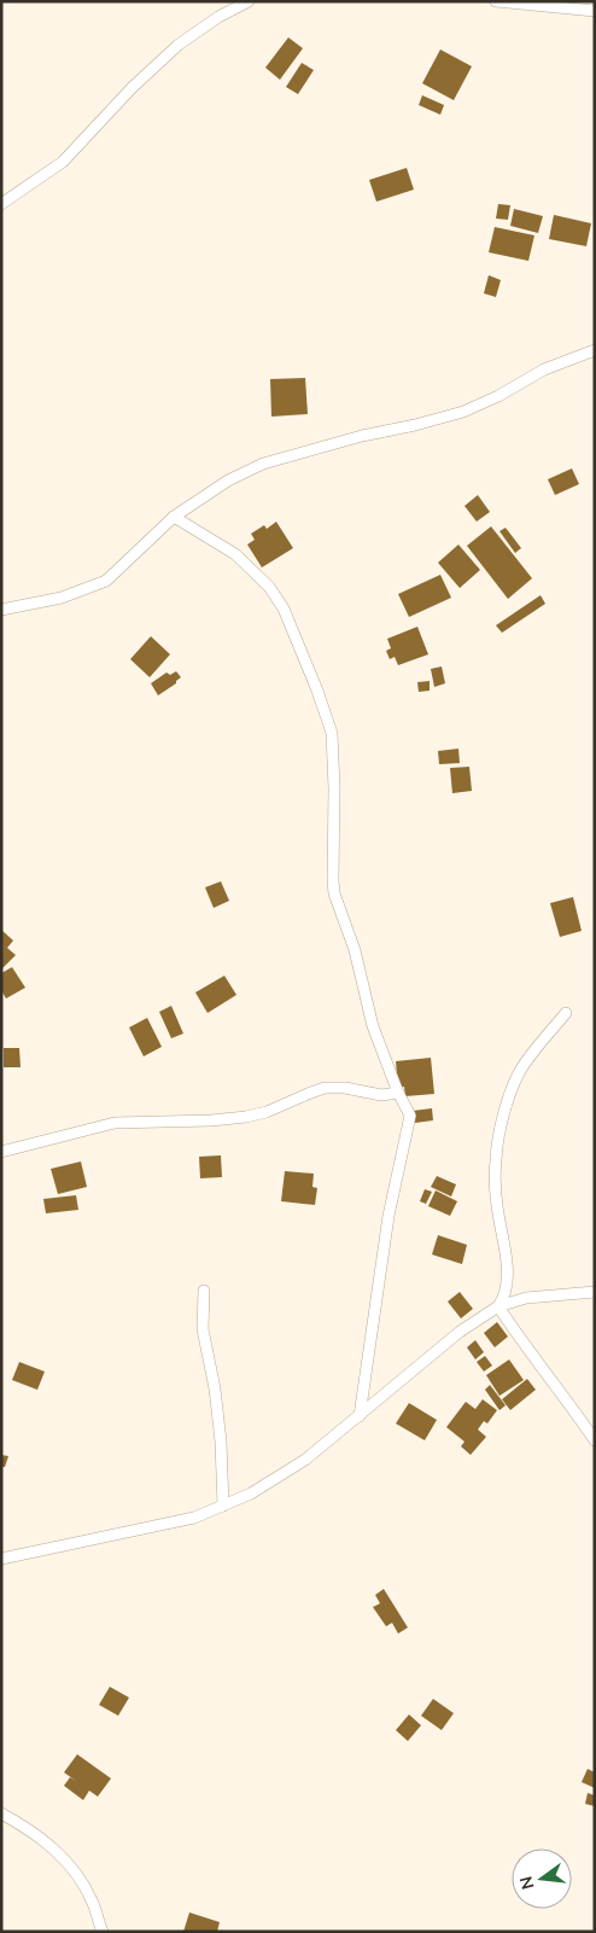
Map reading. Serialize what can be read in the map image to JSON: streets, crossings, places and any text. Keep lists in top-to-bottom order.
{
  "north": "left"
}
